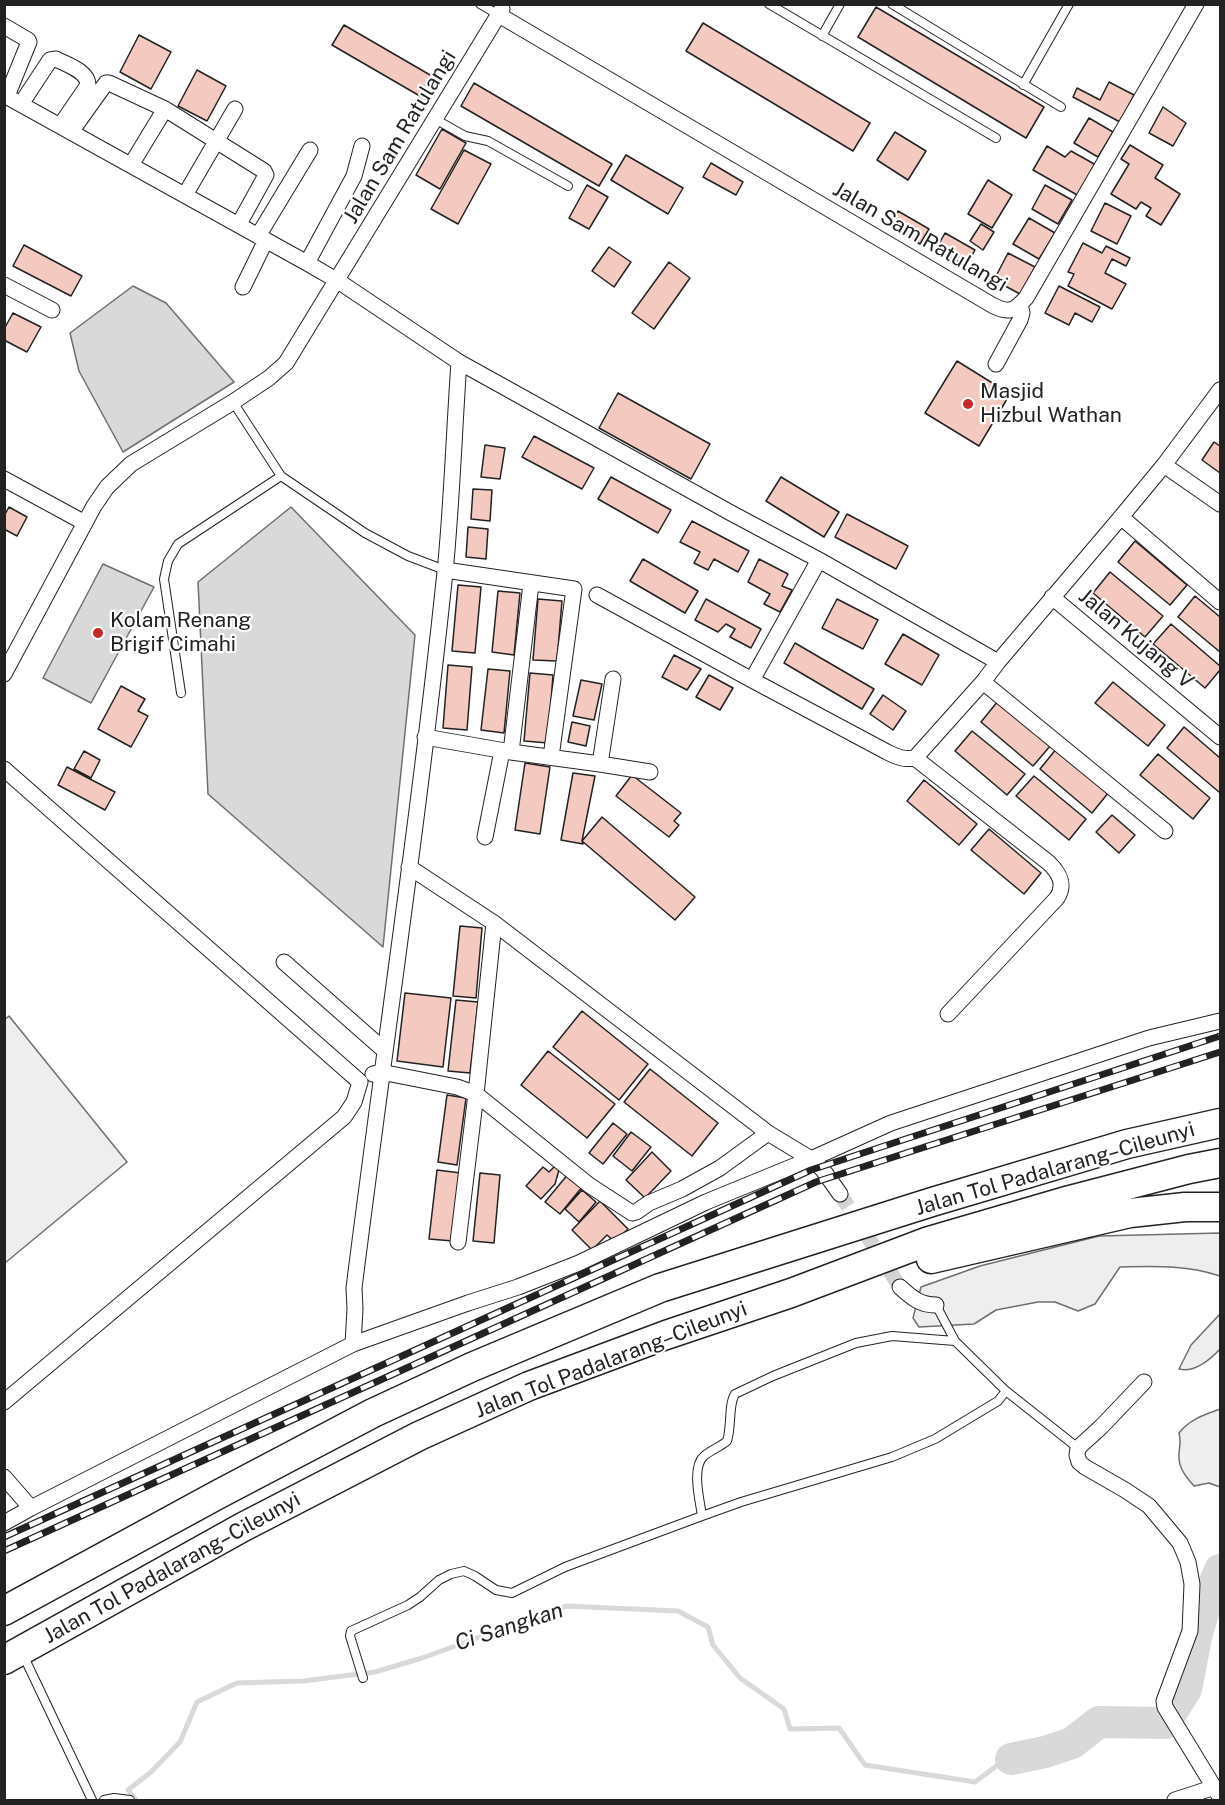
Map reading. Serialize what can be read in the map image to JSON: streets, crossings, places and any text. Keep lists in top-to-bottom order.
{
  "streets": {
    "highway": ["Jalan Tol Padalarang–Cileunyi"],
    "street": ["Jalan Sam Ratulangi", "Jalan Kujang V"]
  },
  "water": ["Ci Sangkan"],
  "places": ["Masjid Hizbul Wathan", "Kolam Renang Brigif Cimahi"]
}
